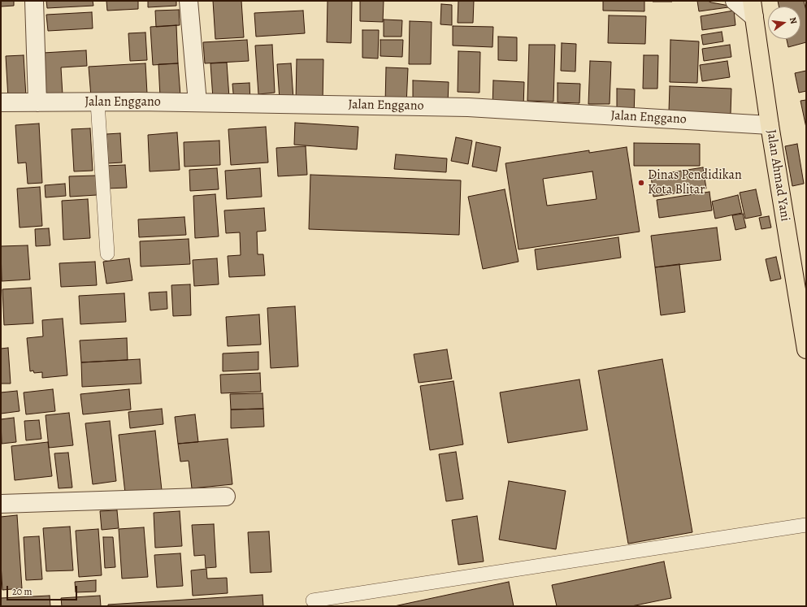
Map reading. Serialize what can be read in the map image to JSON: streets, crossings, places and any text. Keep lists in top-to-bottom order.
{
  "streets": {
    "main road": ["Jalan Ahmad Yani"],
    "street": ["Jalan Enggano"]
  },
  "crossings": [
    ["Jalan Enggano", "Jalan Ahmad Yani"]
  ],
  "places": ["Dinas Pendidikan Kota Blitar"],
  "scale_bar": "20 m",
  "north": "right"
}
